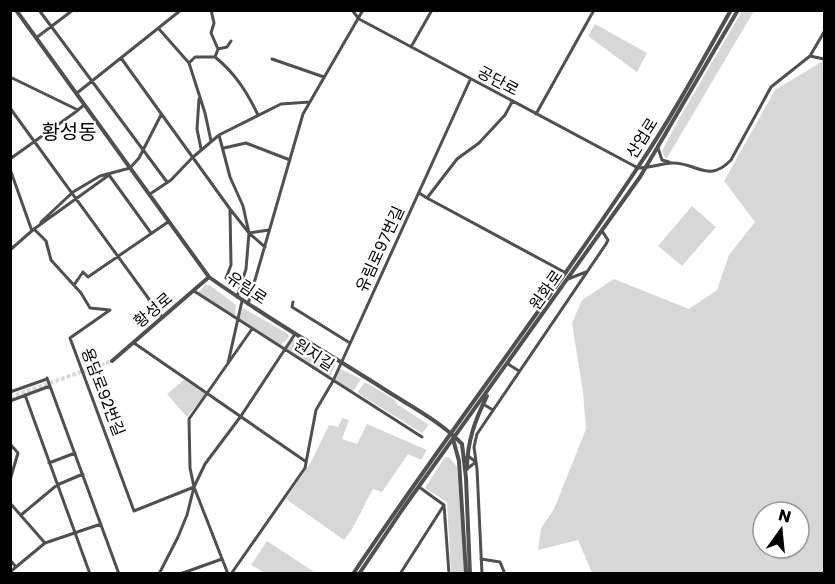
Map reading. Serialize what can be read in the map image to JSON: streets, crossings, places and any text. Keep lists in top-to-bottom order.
{
  "streets": {
    "street": [
      "공단로",
      "산업로",
      "유림로97번길",
      "유림로",
      "원화로",
      "황성로",
      "원지길",
      "용담로92번길"
    ]
  },
  "crossings": [
    ["공단로", "산업로"],
    ["공단로", "유림로97번길"],
    ["산업로", "유림로"],
    ["산업로", "원화로"],
    ["유림로97번길", "유림로"],
    ["유림로97번길", "원지길"],
    ["유림로", "원화로"],
    ["유림로", "황성로"],
    ["황성로", "원지길"]
  ],
  "districts": ["황성동"],
  "north": "top"
}
